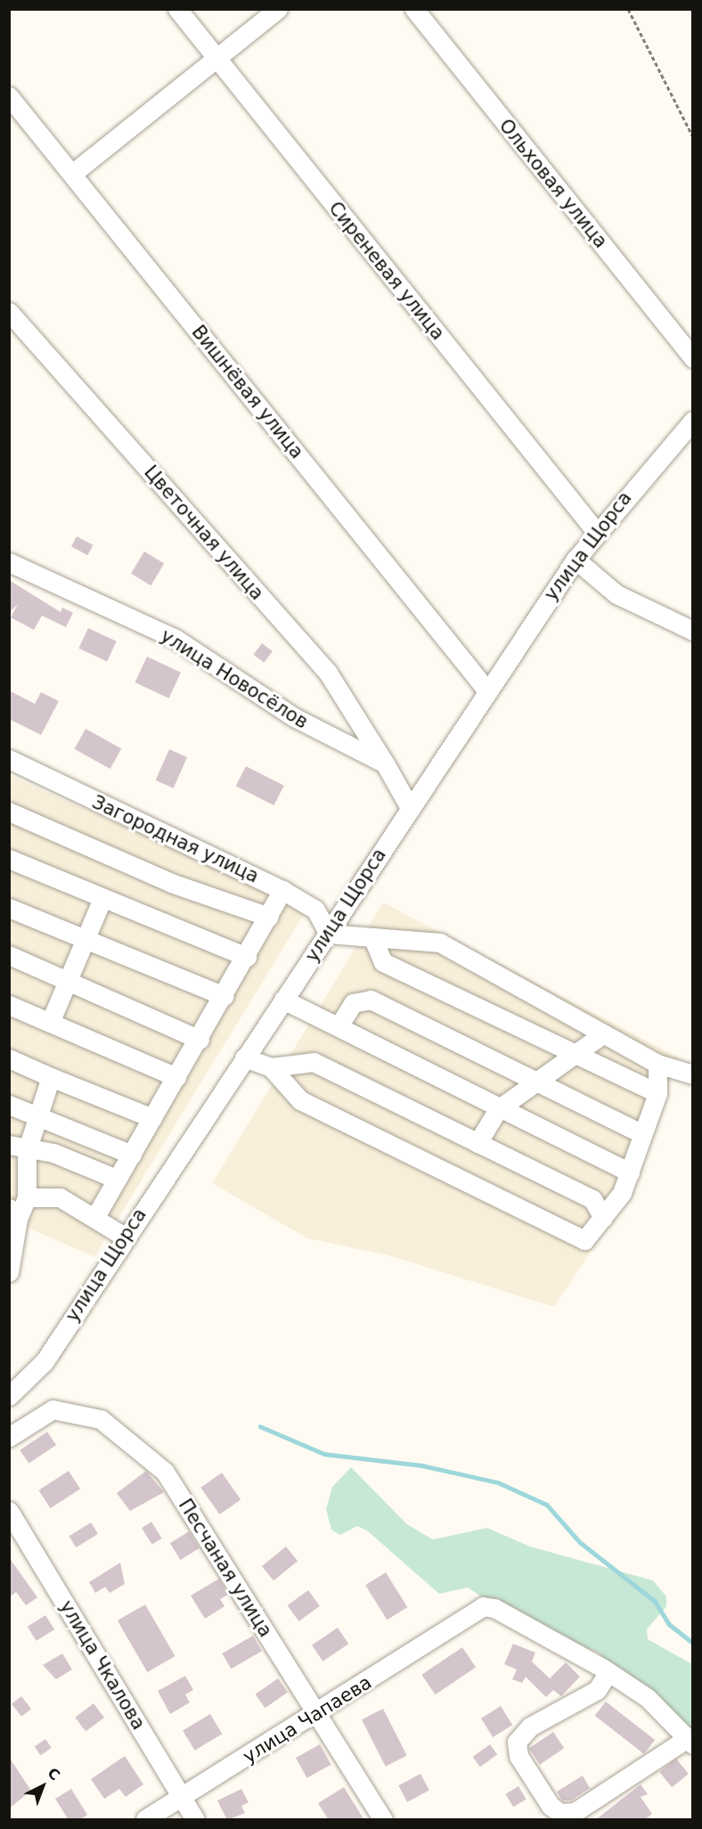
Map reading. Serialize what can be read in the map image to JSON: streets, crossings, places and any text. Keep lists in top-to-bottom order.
{
  "streets": {
    "street": [
      "Ольховая улица",
      "Сиреневая улица",
      "Вишнёвая улица",
      "Цветочная улица",
      "улица Щорса",
      "улица Новосёлов",
      "Загородная улица",
      "Песчаная улица",
      "улица Чкалова",
      "улица Чапаева"
    ]
  },
  "crossings": [
    ["Сиреневая улица", "улица Щорса"],
    ["Вишнёвая улица", "улица Щорса"],
    ["Цветочная улица", "улица Новосёлов"],
    ["улица Щорса", "Загородная улица"],
    ["Песчаная улица", "улица Чапаева"],
    ["улица Чкалова", "улица Чапаева"]
  ],
  "north": "top right"
}
